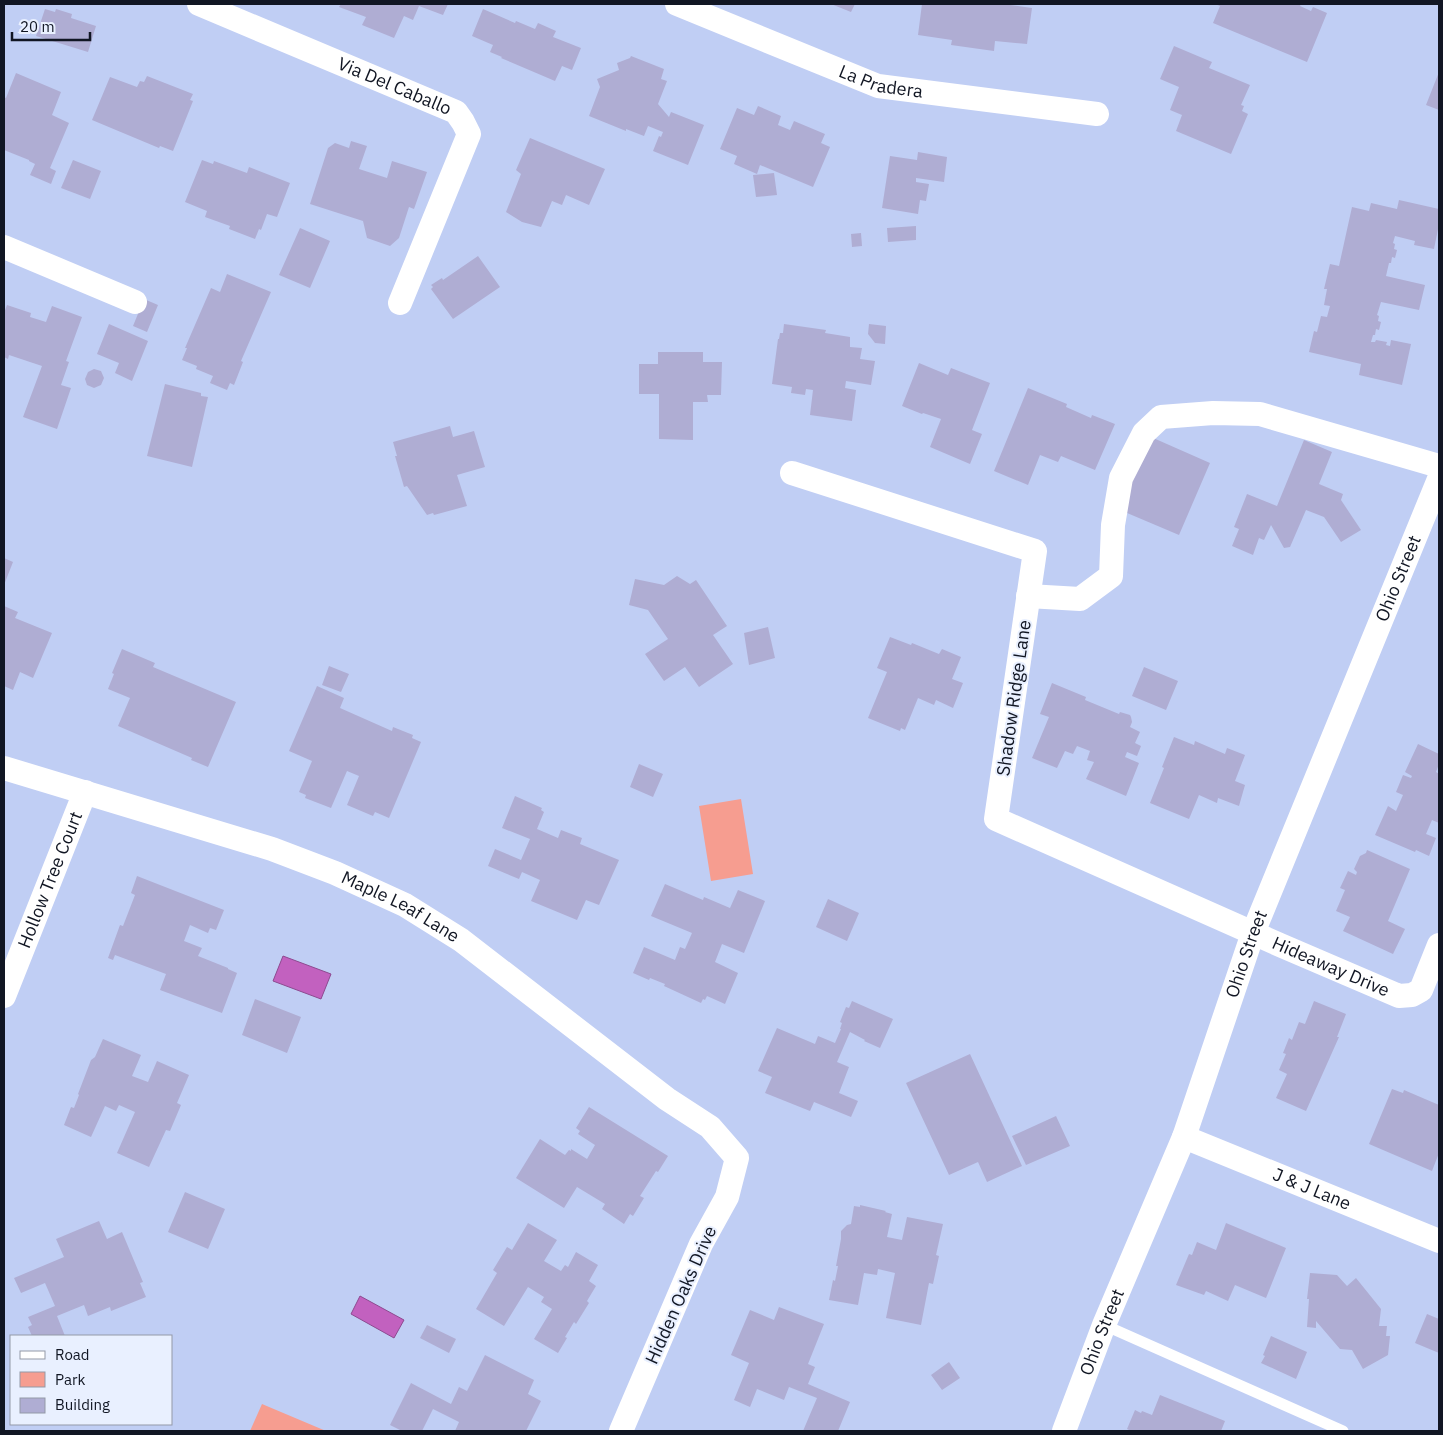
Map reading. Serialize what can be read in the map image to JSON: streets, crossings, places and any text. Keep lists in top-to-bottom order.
{
  "streets": {
    "street": [
      "La Pradera",
      "Via Del Caballo",
      "Ohio Street",
      "Shadow Ridge Lane",
      "Hollow Tree Court",
      "Maple Leaf Lane",
      "Hideaway Drive",
      "J & J Lane",
      "Hidden Oaks Drive"
    ]
  },
  "crossings": [
    ["Ohio Street", "Shadow Ridge Lane"],
    ["Ohio Street", "Hideaway Drive"],
    ["Ohio Street", "J & J Lane"],
    ["Shadow Ridge Lane", "Hideaway Drive"],
    ["Hollow Tree Court", "Maple Leaf Lane"],
    ["Maple Leaf Lane", "Hidden Oaks Drive"]
  ],
  "legend": ["Road", "Park", "Building"],
  "scale_bar": "20 m"
}
